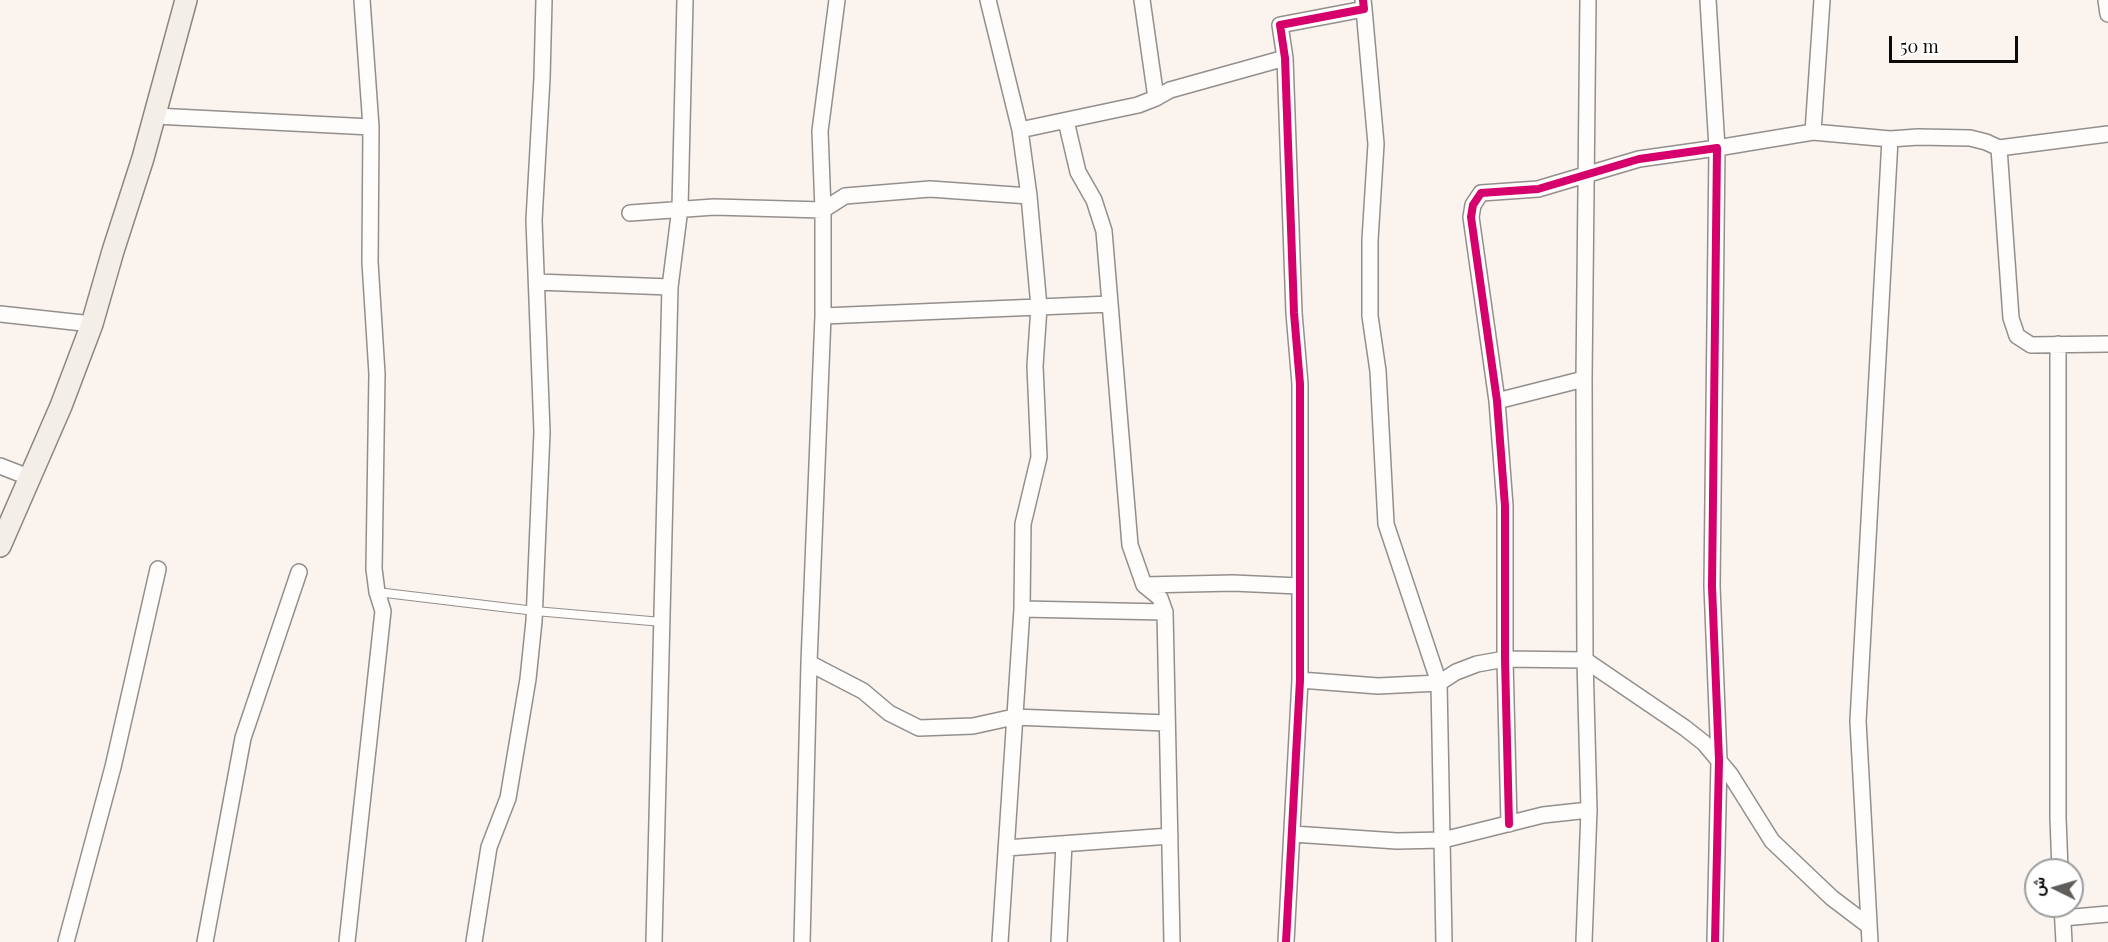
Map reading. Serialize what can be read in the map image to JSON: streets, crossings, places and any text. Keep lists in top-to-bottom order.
{
  "scale_bar": "50 m",
  "north": "left"
}
